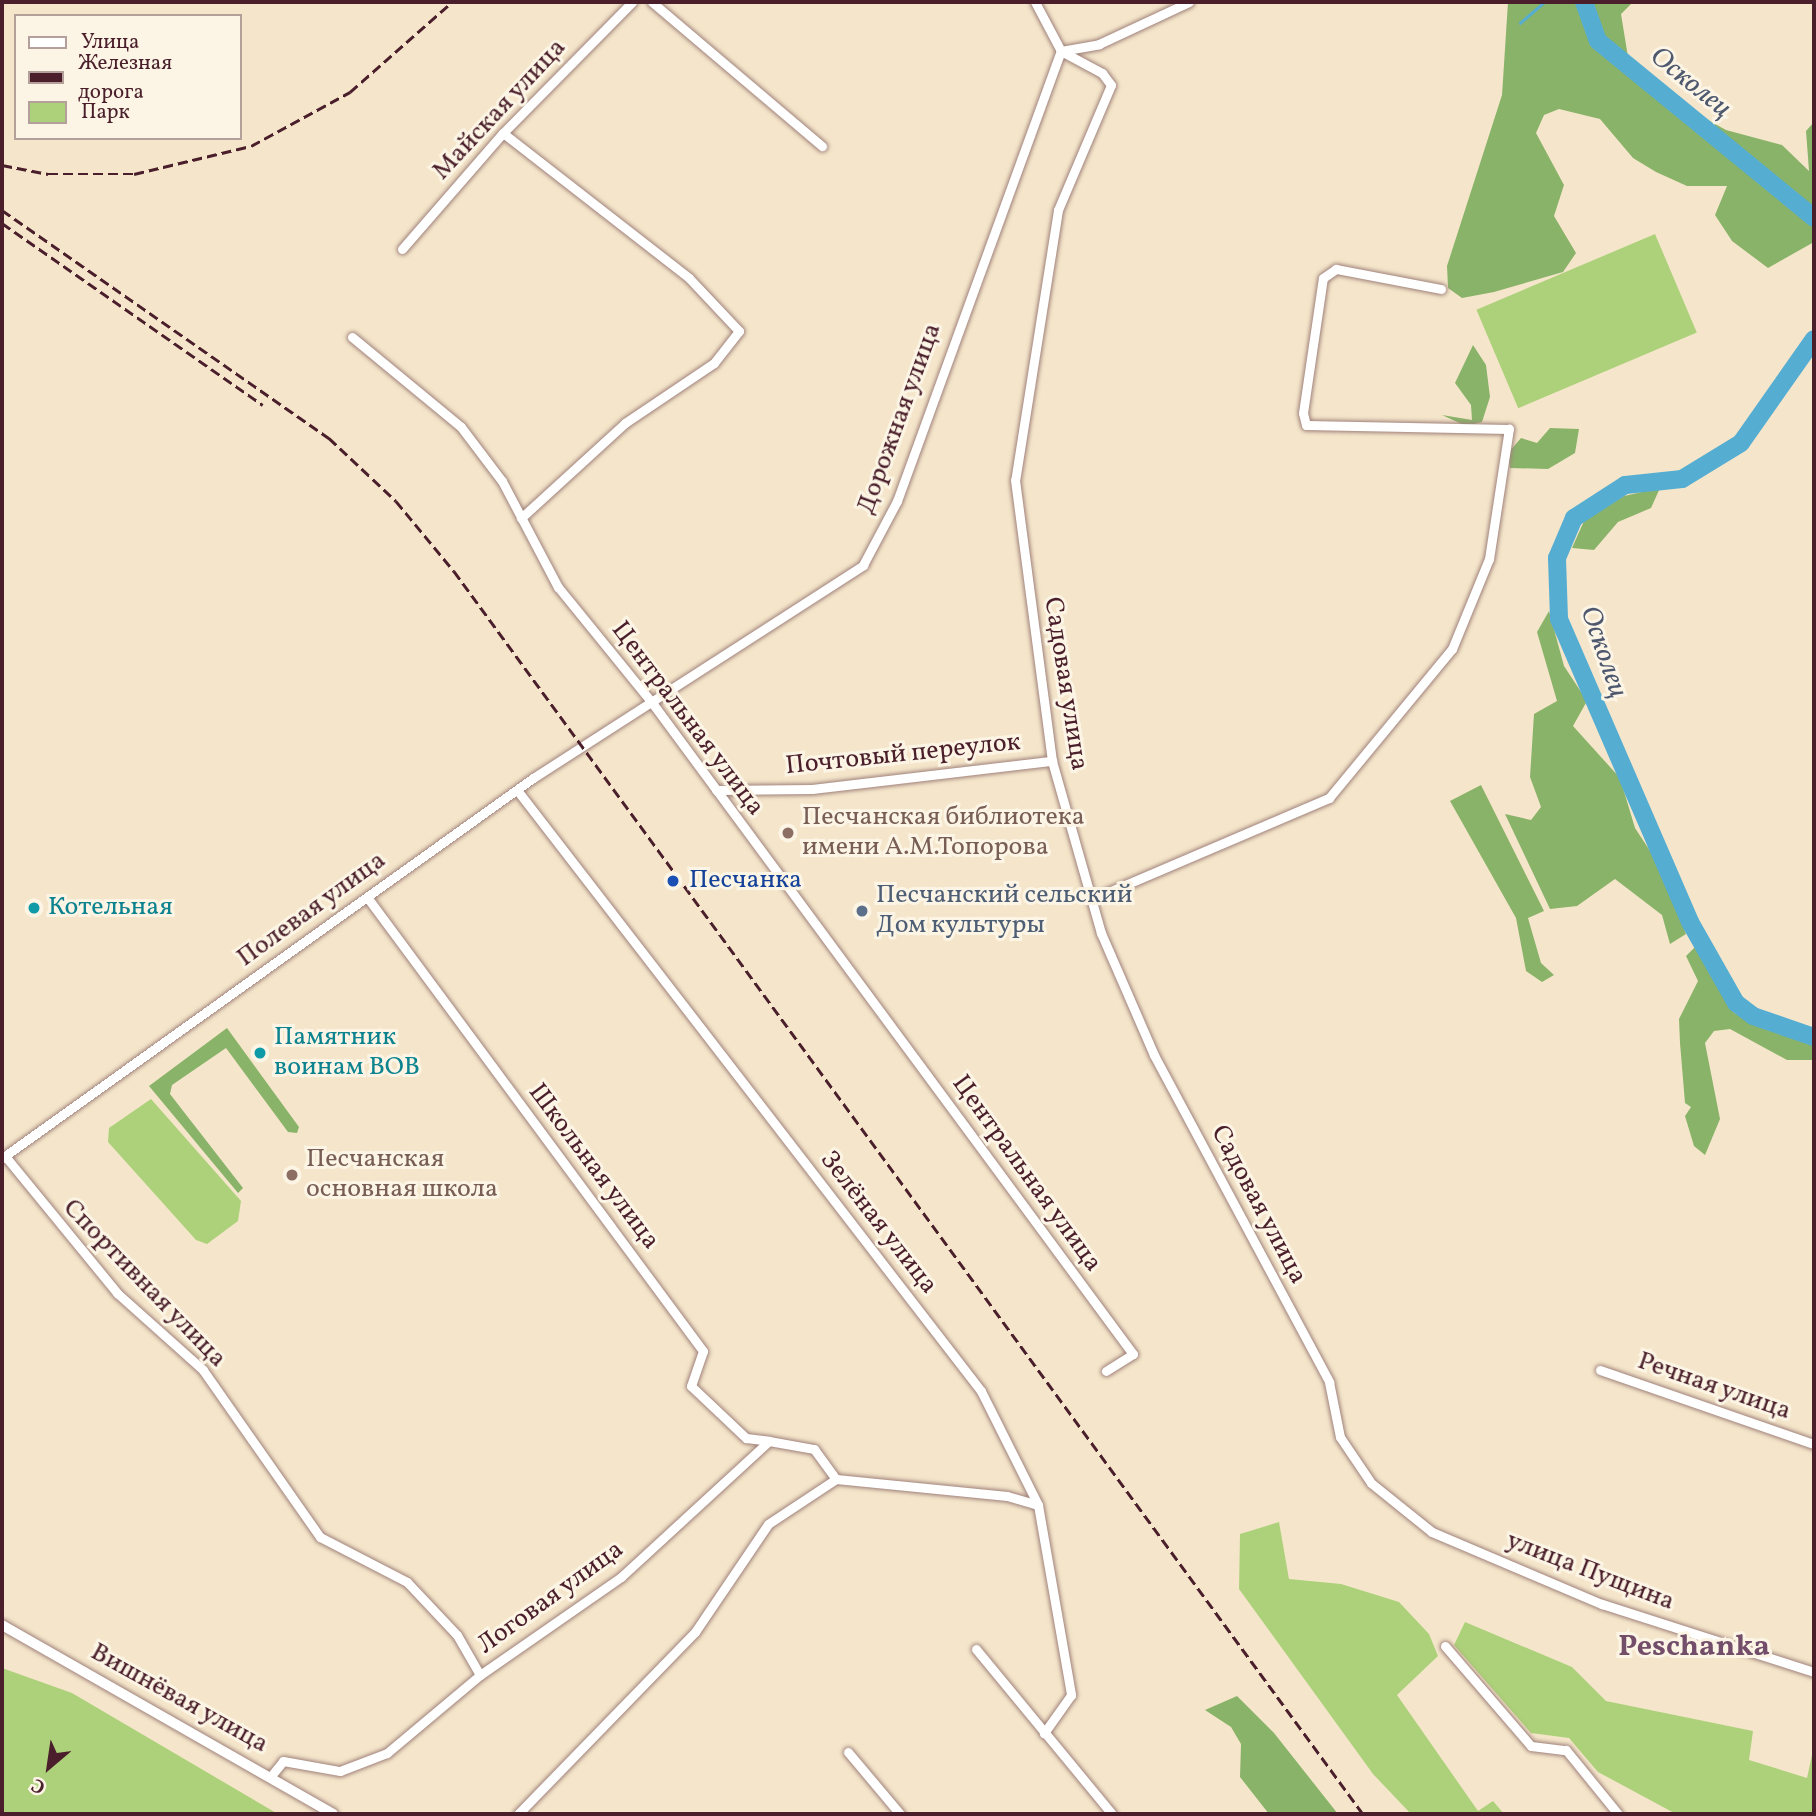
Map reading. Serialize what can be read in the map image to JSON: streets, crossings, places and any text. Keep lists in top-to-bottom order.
{
  "streets": {
    "street": [
      "Майская улица",
      "Дорожная улица",
      "Садовая улица",
      "Центральная улица",
      "Почтовый переулок",
      "Полевая улица",
      "Школьная улица",
      "Зелёная улица",
      "Спортивная улица",
      "Речная улица",
      "улица Пущина",
      "Логовая улица",
      "Вишнёвая улица"
    ]
  },
  "crossings": [
    ["Дорожная улица", "Садовая улица"],
    ["Дорожная улица", "Центральная улица"],
    ["Дорожная улица", "Полевая улица"],
    ["Садовая улица", "Почтовый переулок"],
    ["Садовая улица", "улица Пущина"],
    ["Центральная улица", "Почтовый переулок"],
    ["Центральная улица", "Полевая улица"],
    ["Полевая улица", "Школьная улица"],
    ["Полевая улица", "Зелёная улица"],
    ["Полевая улица", "Спортивная улица"],
    ["Школьная улица", "Логовая улица"],
    ["Спортивная улица", "Логовая улица"],
    ["Логовая улица", "Вишнёвая улица"]
  ],
  "districts": ["Peschanka"],
  "water": ["Осколец"],
  "places": [
    "Песчанская библиотека имени А.М.Топорова",
    "Песчанка",
    "Котельная",
    "Песчанский сельский Дом культуры",
    "Памятник воинам ВОВ",
    "Песчанская основная школа"
  ],
  "legend": ["Улица", "Железная дорога", "Парк"],
  "north": "bottom left"
}
